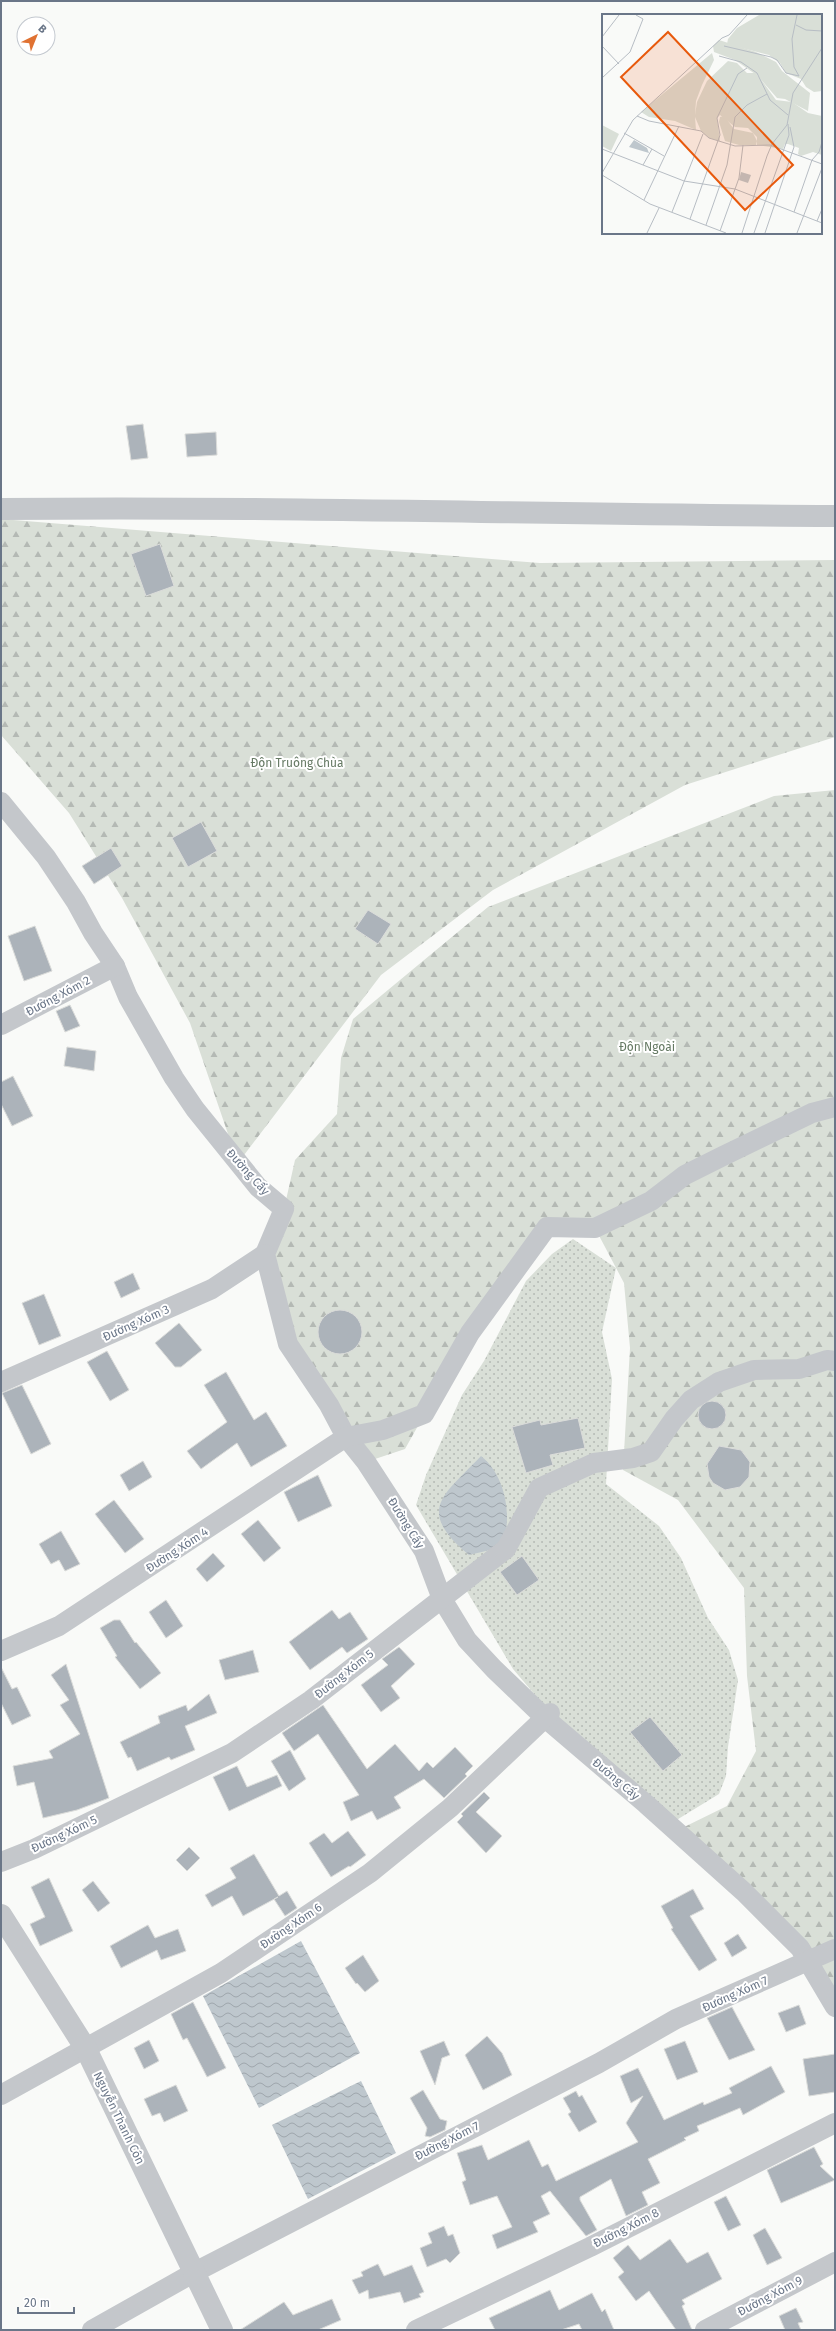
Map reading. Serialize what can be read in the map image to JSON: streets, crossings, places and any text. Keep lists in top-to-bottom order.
{
  "streets": {
    "street": [
      "Đường Xóm 2",
      "Đường Cấy",
      "Đường Xóm 3",
      "Đường Xóm 4",
      "Đường Xóm 5",
      "Đường Xóm 6",
      "Đường Xóm 7",
      "Nguyễn Thanh Côn",
      "Đường Xóm 8",
      "Đường Xóm 9"
    ]
  },
  "crossings": [
    ["Đường Xóm 2", "Đường Cấy"],
    ["Đường Cấy", "Đường Xóm 3"],
    ["Đường Cấy", "Đường Xóm 4"],
    ["Đường Cấy", "Đường Xóm 5"],
    ["Đường Cấy", "Đường Xóm 6"],
    ["Đường Cấy", "Đường Xóm 7"],
    ["Đường Xóm 6", "Nguyễn Thanh Côn"],
    ["Đường Xóm 7", "Nguyễn Thanh Côn"]
  ],
  "parks": ["Độn Truông Chùa", "Độn Ngoài"],
  "scale_bar": "20 m",
  "north": "top right"
}
